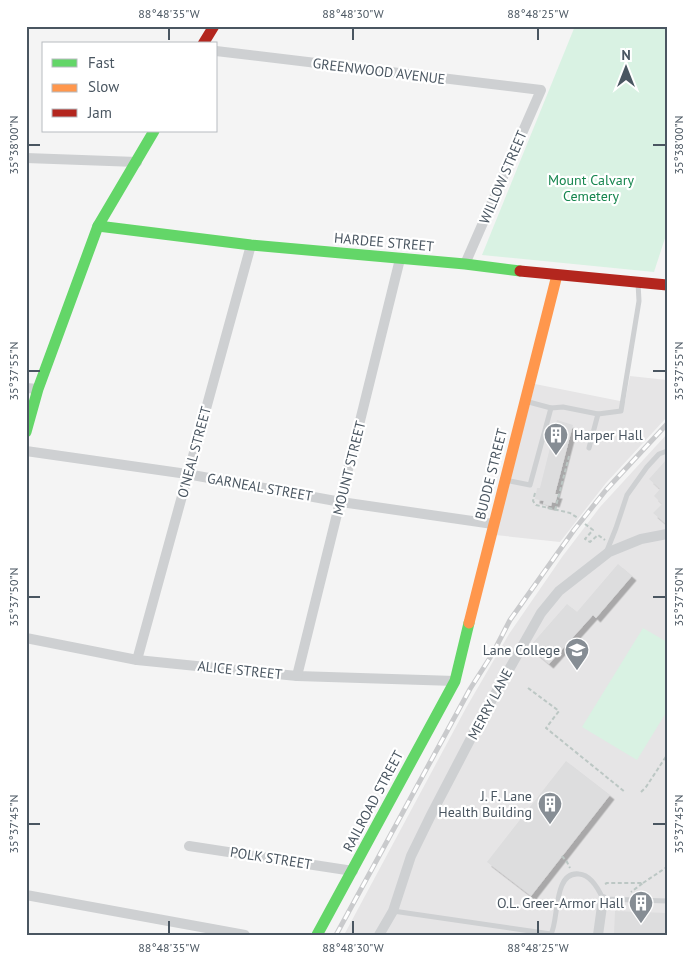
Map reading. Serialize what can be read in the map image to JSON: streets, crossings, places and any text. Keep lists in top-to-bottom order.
{
  "streets": {
    "street": [
      "GREENWOOD AVENUE",
      "WILLOW STREET",
      "HARDEE STREET",
      "O'NEAL STREET",
      "MOUNT STREET",
      "BUDDE STREET",
      "GARNEAL STREET",
      "ALICE STREET",
      "MERRY LANE",
      "RAILROAD STREET",
      "POLK STREET"
    ]
  },
  "crossings": [
    ["GREENWOOD AVENUE", "WILLOW STREET"],
    ["WILLOW STREET", "HARDEE STREET"],
    ["HARDEE STREET", "O'NEAL STREET"],
    ["HARDEE STREET", "MOUNT STREET"],
    ["HARDEE STREET", "BUDDE STREET"],
    ["O'NEAL STREET", "GARNEAL STREET"],
    ["O'NEAL STREET", "ALICE STREET"],
    ["MOUNT STREET", "GARNEAL STREET"],
    ["MOUNT STREET", "ALICE STREET"],
    ["BUDDE STREET", "GARNEAL STREET"],
    ["BUDDE STREET", "ALICE STREET"],
    ["BUDDE STREET", "RAILROAD STREET"],
    ["ALICE STREET", "RAILROAD STREET"],
    ["RAILROAD STREET", "POLK STREET"]
  ],
  "parks": ["Mount Calvary Cemetery"],
  "places": {
    "building": ["Harper Hall", "J. F. Lane Health Building", "O.L. Greer-Armor Hall"],
    "school or university": ["Lane College"]
  },
  "legend": ["Fast", "Slow", "Jam"],
  "north": "top",
  "coordinates": [
    "88°48'35\"W",
    "88°48'30\"W",
    "88°48'25\"W",
    "35°38'00\"N",
    "35°37'55\"N",
    "35°37'50\"N",
    "35°37'45\"N"
  ]
}
